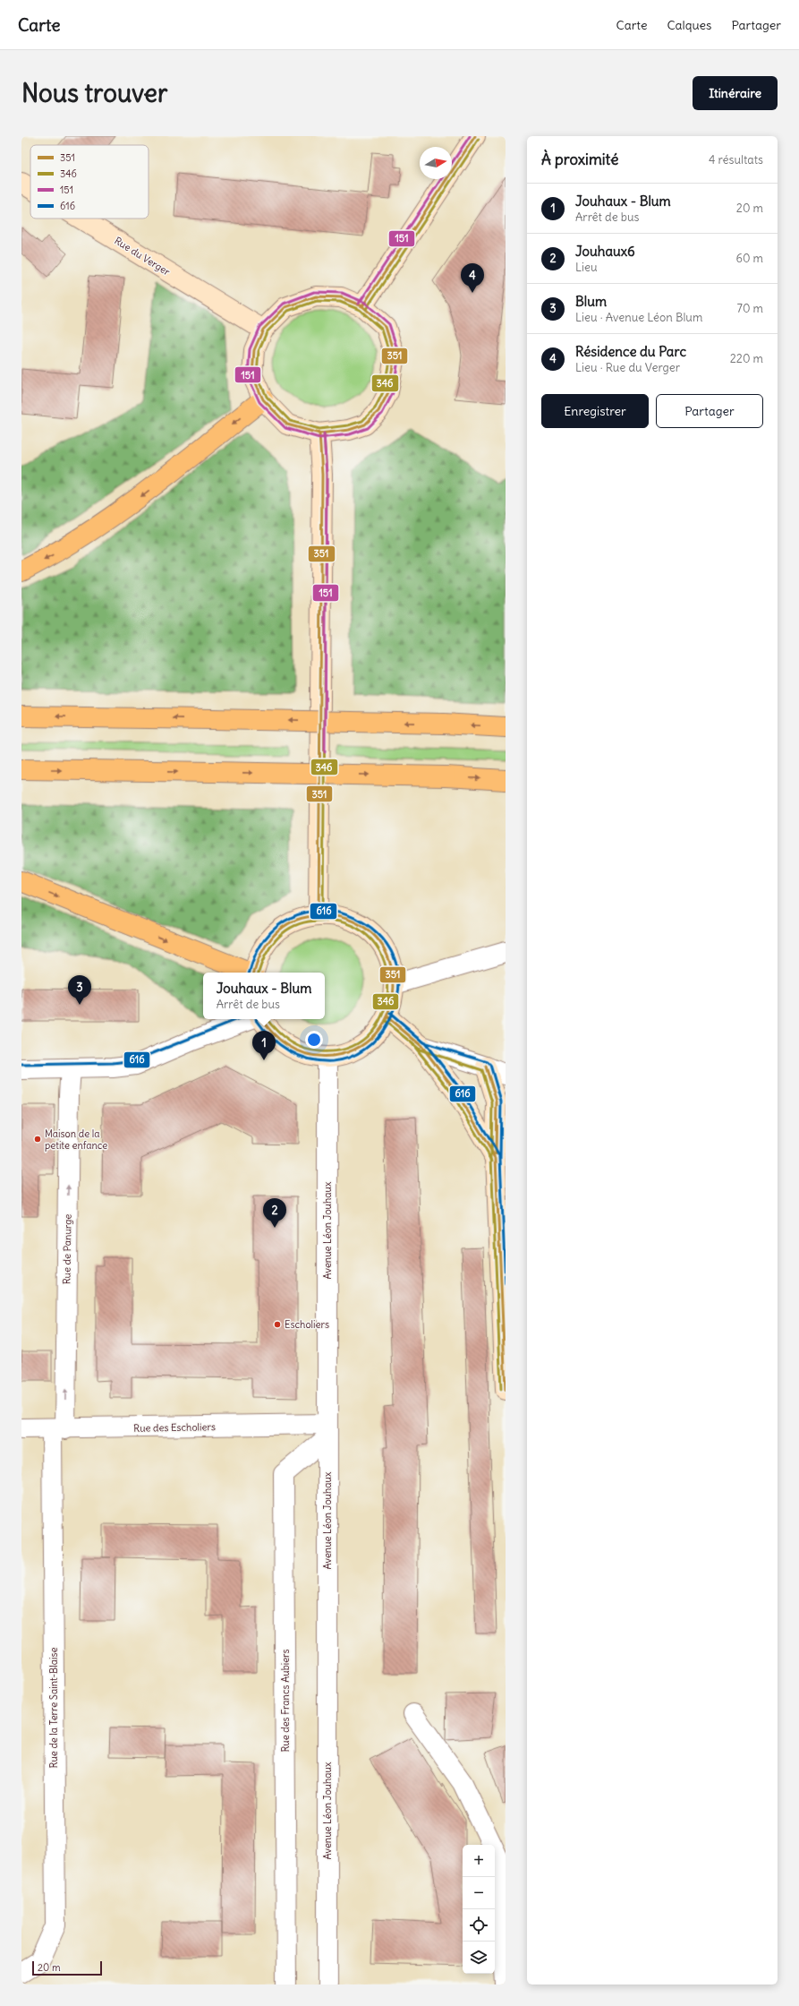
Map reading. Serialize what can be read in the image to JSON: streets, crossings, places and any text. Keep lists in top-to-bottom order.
{
  "streets": {
    "street": [
      "Rue du Verger",
      "Avenue Léon Jouhaux",
      "Rue de Panurge",
      "Rue des Escholiers",
      "Rue des Francs Aubiers",
      "Rue de la Terre Saint-Blaise"
    ]
  },
  "crossings": [
    ["Avenue Léon Jouhaux", "Rue des Escholiers"],
    ["Avenue Léon Jouhaux", "Rue des Francs Aubiers"],
    ["Rue de Panurge", "Rue des Escholiers"],
    ["Rue de Panurge", "Rue de la Terre Saint-Blaise"],
    ["Rue des Escholiers", "Rue des Francs Aubiers"],
    ["Rue des Escholiers", "Rue de la Terre Saint-Blaise"]
  ],
  "one_way": ["Rue de Panurge"],
  "places": ["Maison de la petite enfance", "Escholiers"],
  "lines": [
    "transit line 351",
    "transit line 151",
    "transit line 346",
    "transit line 616"
  ],
  "legend": [
    "351",
    "346",
    "151",
    "616"
  ],
  "scale_bar": "20 m",
  "north": "right",
  "page": {
    "header": "Carte",
    "nav": ["Carte", "Calques", "Partager"],
    "buttons": [
      "Itinéraire",
      ["Enregistrer", "Partager"]
    ],
    "title": "Nous trouver",
    "heading": ["À proximité", "4 résultats"],
    "list": [
      {
        "mark": "1",
        "name": "Jouhaux - Blum",
        "note": "Arrêt de bus",
        "value": "20 m"
      },
      {
        "mark": "2",
        "name": "Jouhaux6",
        "note": "Lieu",
        "value": "60 m"
      },
      {
        "mark": "3",
        "name": "Blum",
        "note": "Lieu · Avenue Léon Blum",
        "value": "70 m"
      },
      {
        "mark": "4",
        "name": "Résidence du Parc",
        "note": "Lieu · Rue du Verger",
        "value": "220 m"
      }
    ],
    "pins": [
      "4",
      "3",
      "1",
      "2"
    ],
    "popup": ["Jouhaux - Blum", "Arrêt de bus"],
    "map_buttons": ["+", "−"],
    "scale": "20 m"
  }
}
